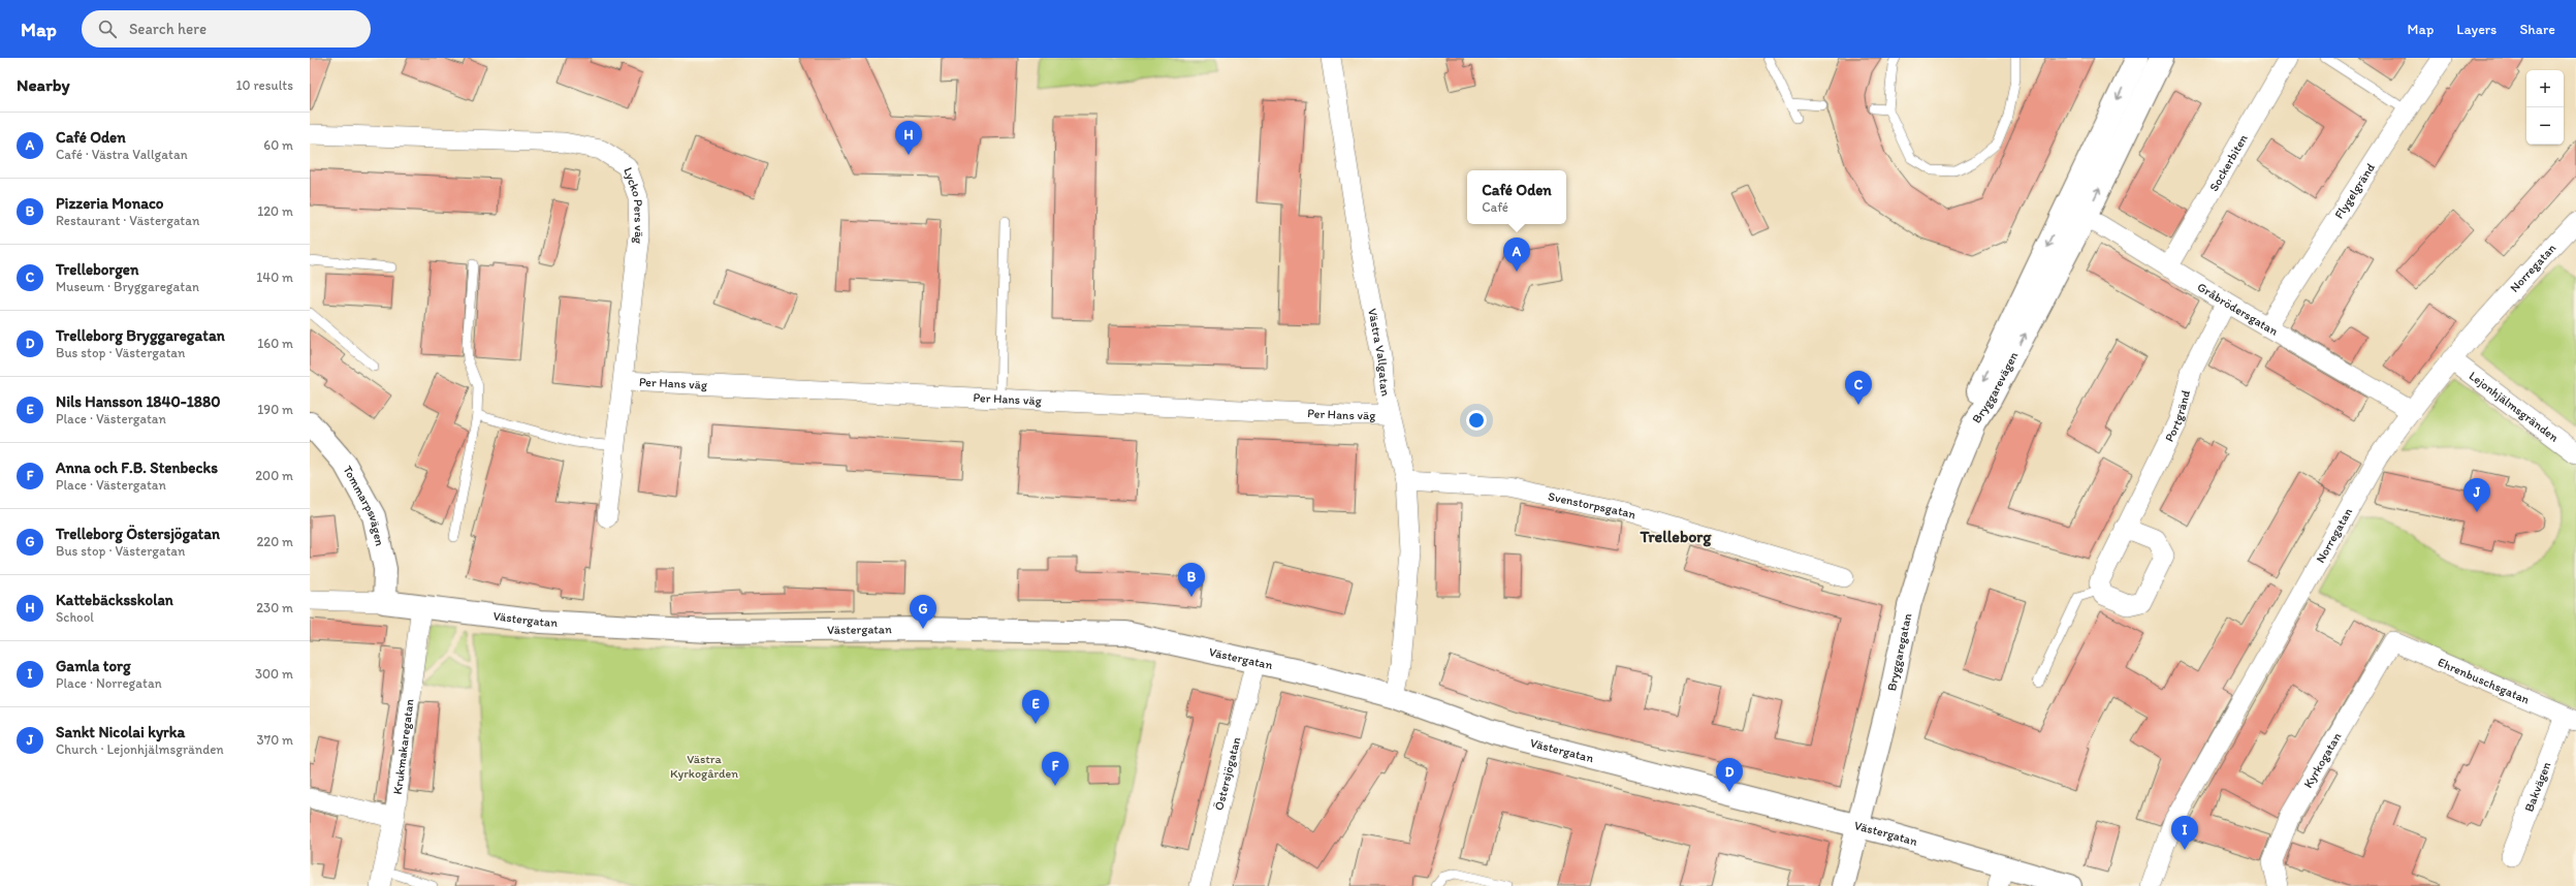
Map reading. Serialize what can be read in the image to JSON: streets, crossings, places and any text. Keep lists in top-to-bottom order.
{
  "streets": {
    "street": [
      "Sockerbiten",
      "Flygelgränd",
      "Lycko Pers väg",
      "Norregatan",
      "Gråbrödersgatan",
      "Västra Vallgatan",
      "Per Hans väg",
      "Bryggarevägen",
      "Lejonhjälmsgränden",
      "Portgränd",
      "Tommarpsvägen",
      "Svenstorpsgatan",
      "Västergatan",
      "Bryggaregatan",
      "Ehrenbuschsgatan",
      "Krukmakaregatan",
      "Kyrkogatan",
      "Östersjögatan",
      "Bakvägen"
    ]
  },
  "crossings": [
    ["Sockerbiten", "Gråbrödersgatan"],
    ["Flygelgränd", "Gråbrödersgatan"],
    ["Lycko Pers väg", "Per Hans väg"],
    ["Norregatan", "Gråbrödersgatan"],
    ["Norregatan", "Lejonhjälmsgränden"],
    ["Gråbrödersgatan", "Bryggarevägen"],
    ["Gråbrödersgatan", "Portgränd"],
    ["Västra Vallgatan", "Per Hans väg"],
    ["Västra Vallgatan", "Svenstorpsgatan"],
    ["Västra Vallgatan", "Västergatan"],
    ["Bryggarevägen", "Bryggaregatan"],
    ["Tommarpsvägen", "Västergatan"],
    ["Västergatan", "Bryggaregatan"],
    ["Västergatan", "Krukmakaregatan"],
    ["Västergatan", "Östersjögatan"],
    ["Ehrenbuschsgatan", "Kyrkogatan"],
    ["Ehrenbuschsgatan", "Bakvägen"]
  ],
  "districts": ["Trelleborg"],
  "parks": ["Västra Kyrkogården"],
  "page": {
    "header": "Map",
    "search": "Search here",
    "nav": ["Map", "Layers", "Share"],
    "heading": ["Nearby", "10 results"],
    "map_buttons": ["+", "−"],
    "list": [
      {
        "mark": "A",
        "name": "Café Oden",
        "note": "Café · Västra Vallgatan",
        "value": "60 m"
      },
      {
        "mark": "B",
        "name": "Pizzeria Monaco",
        "note": "Restaurant · Västergatan",
        "value": "120 m"
      },
      {
        "mark": "C",
        "name": "Trelleborgen",
        "note": "Museum · Bryggaregatan",
        "value": "140 m"
      },
      {
        "mark": "D",
        "name": "Trelleborg Bryggaregatan",
        "note": "Bus stop · Västergatan",
        "value": "160 m"
      },
      {
        "mark": "E",
        "name": "Nils Hansson 1840-1880",
        "note": "Place · Västergatan",
        "value": "190 m"
      },
      {
        "mark": "F",
        "name": "Anna och F.B. Stenbecks",
        "note": "Place · Västergatan",
        "value": "200 m"
      },
      {
        "mark": "G",
        "name": "Trelleborg Östersjögatan",
        "note": "Bus stop · Västergatan",
        "value": "220 m"
      },
      {
        "mark": "H",
        "name": "Kattebäcksskolan",
        "note": "School",
        "value": "230 m"
      },
      {
        "mark": "I",
        "name": "Gamla torg",
        "note": "Place · Norregatan",
        "value": "300 m"
      },
      {
        "mark": "J",
        "name": "Sankt Nicolai kyrka",
        "note": "Church · Lejonhjälmsgränden",
        "value": "370 m"
      }
    ],
    "pins": [
      "H",
      "A",
      "C",
      "J",
      "B",
      "G",
      "E",
      "F",
      "D",
      "I"
    ],
    "popup": ["Café Oden", "Café"]
  }
}
